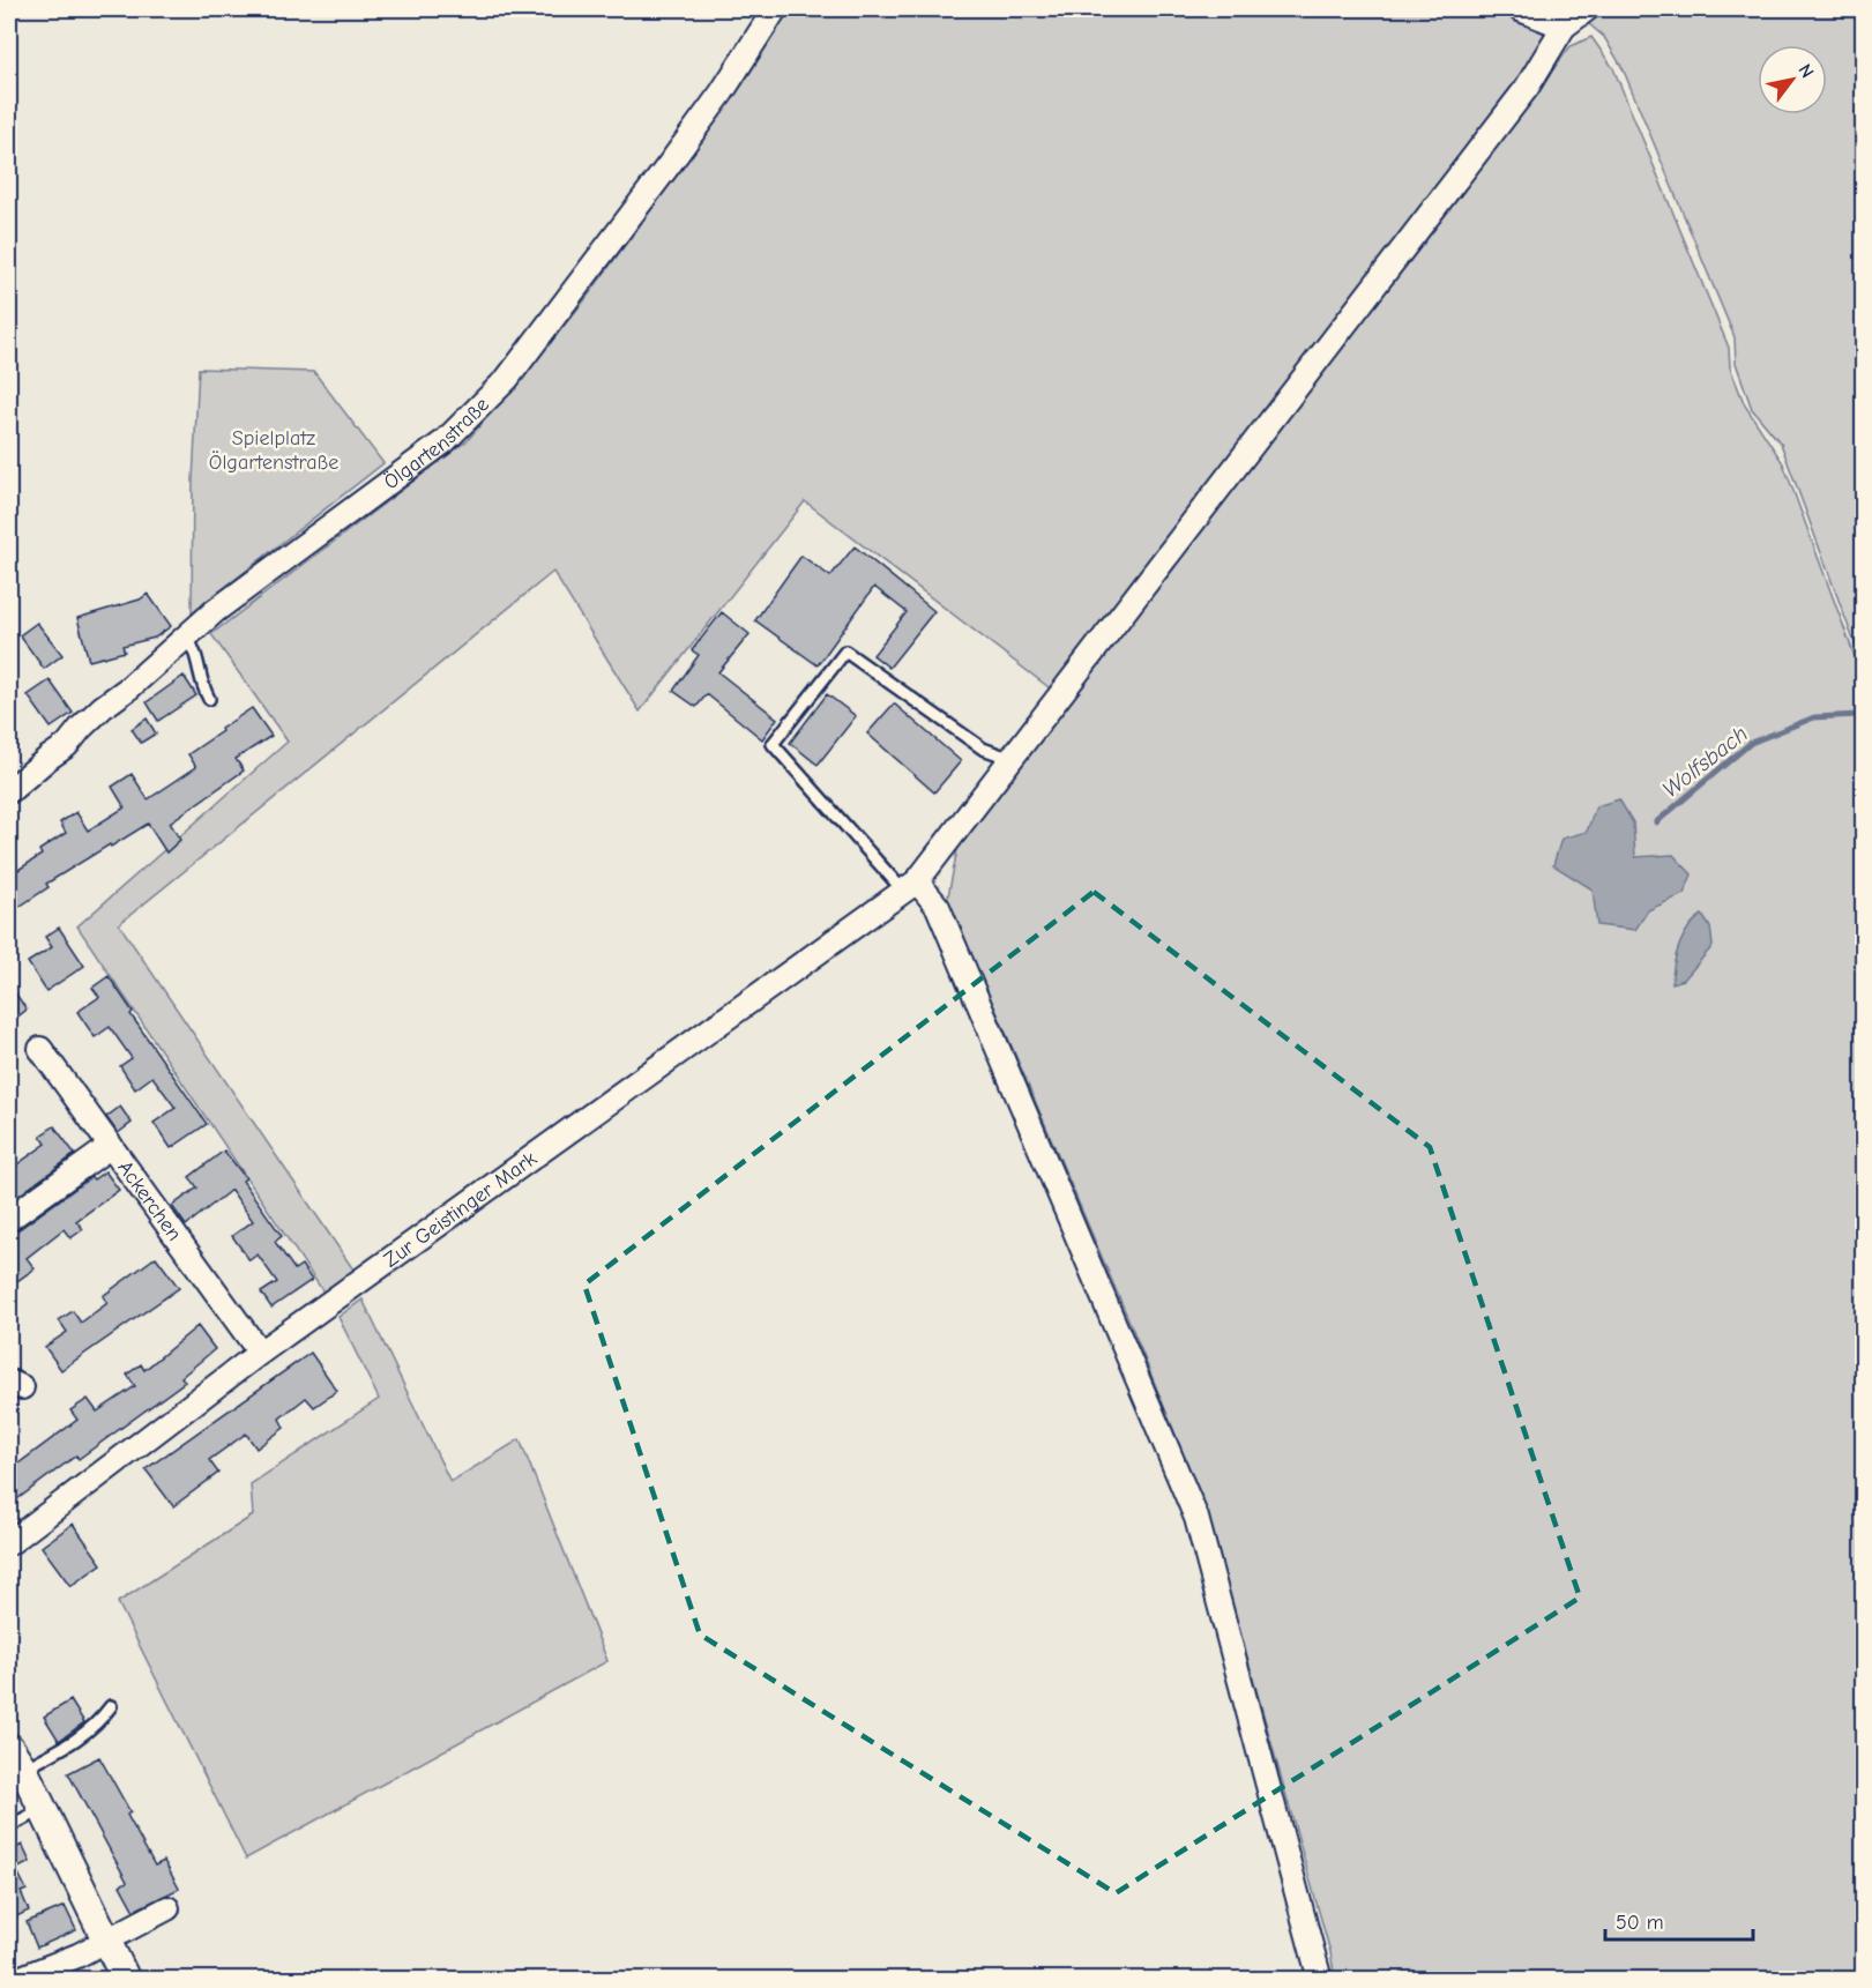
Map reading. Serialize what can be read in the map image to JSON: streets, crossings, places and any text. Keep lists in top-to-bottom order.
{
  "streets": {
    "street": ["Ölgartenstraße", "Ackerchen", "Zur Geistinger Mark"]
  },
  "crossings": [
    ["Ackerchen", "Zur Geistinger Mark"]
  ],
  "water": ["Wolfsbach"],
  "parks": ["Spielplatz Ölgartenstraße"],
  "scale_bar": "50 m",
  "north": "top right"
}
